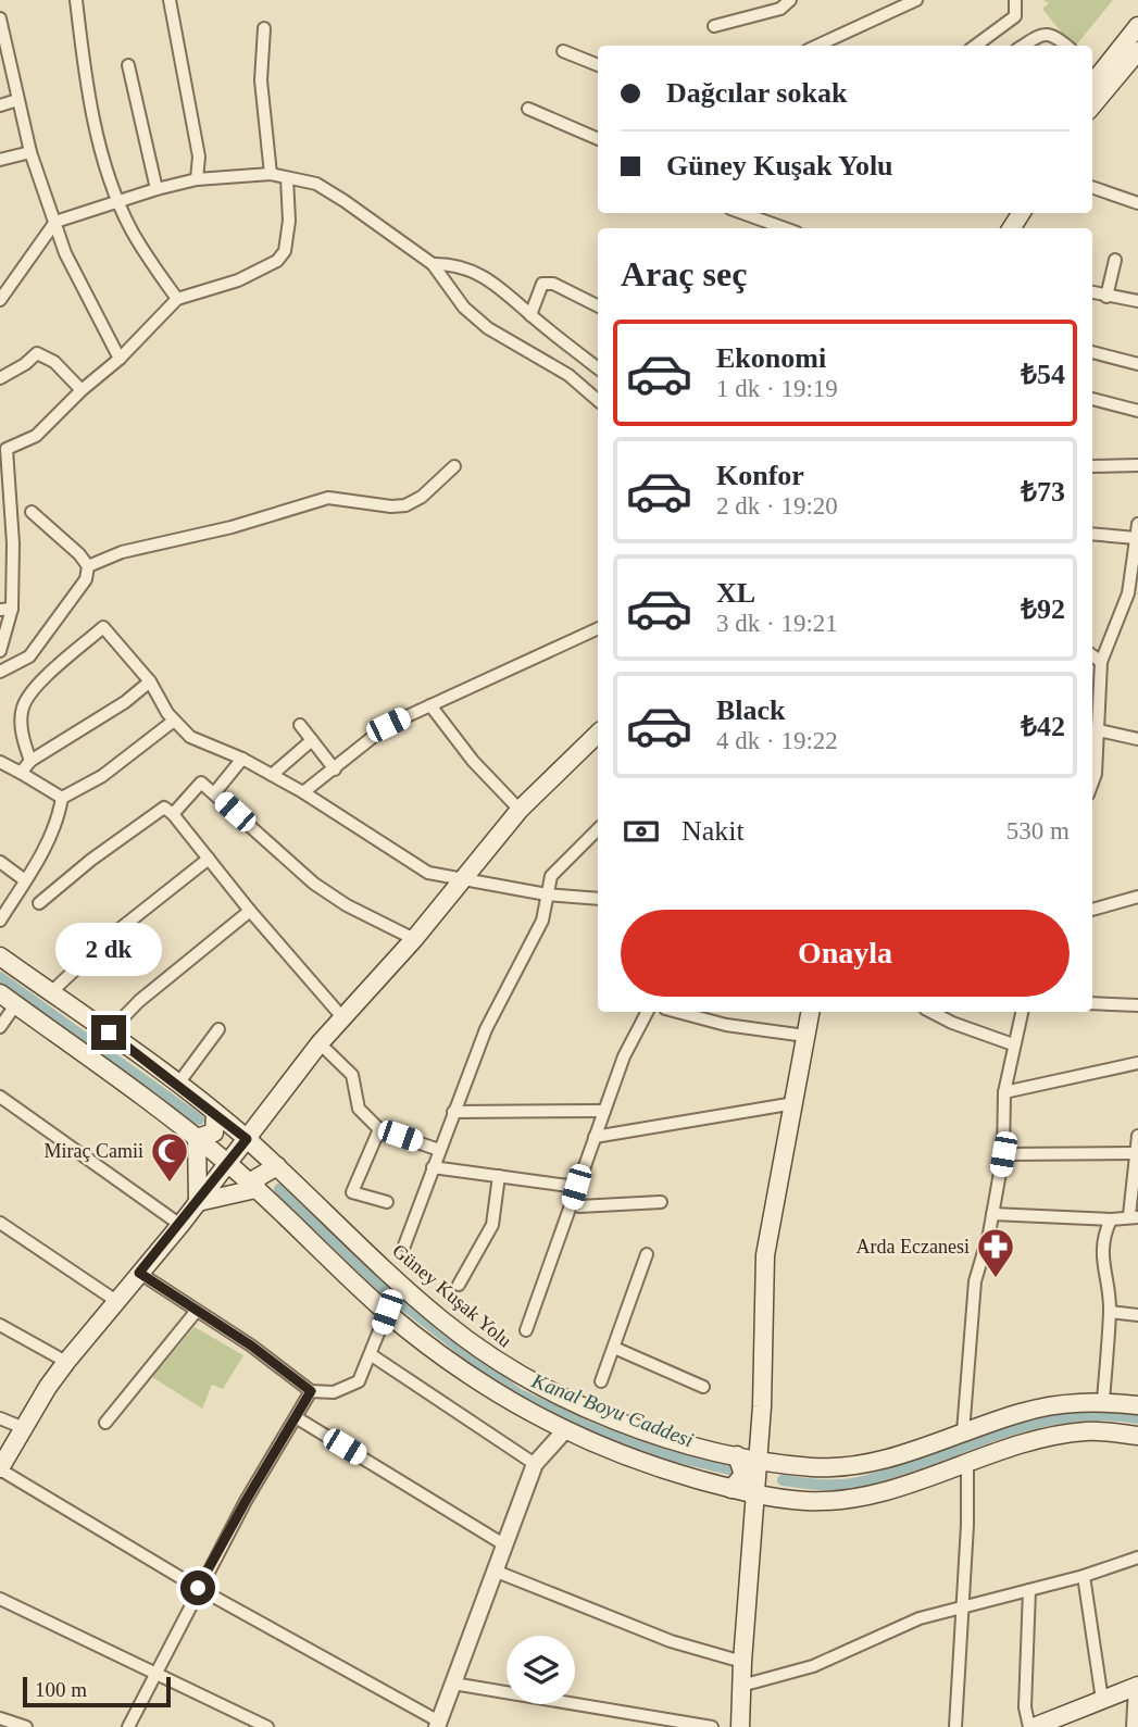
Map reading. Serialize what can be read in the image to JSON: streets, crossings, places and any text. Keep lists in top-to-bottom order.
{
  "streets": {
    "main road": ["Güney Kuşak Yolu"]
  },
  "water": ["Kanal Boyu Caddesi"],
  "places": {
    "mosque": ["Miraç Camii"],
    "pharmacy": ["Arda Eczanesi"]
  },
  "scale_bar": "100 m",
  "page": {
    "banner": ["Dağcılar sokak", "Güney Kuşak Yolu"],
    "heading": "Araç seç",
    "list": [
      {
        "name": "Ekonomi",
        "note": "1 dk · 19:19",
        "value": "₺54"
      },
      {
        "name": "Konfor",
        "note": "2 dk · 19:20",
        "value": "₺73"
      },
      {
        "name": "XL",
        "note": "3 dk · 19:21",
        "value": "₺92"
      },
      {
        "name": "Black",
        "note": "4 dk · 19:22",
        "value": "₺42"
      }
    ],
    "pay": ["Nakit", "530 m"],
    "buttons": "Onayla",
    "bubble": "2 dk",
    "scale": "100 m"
  }
}
